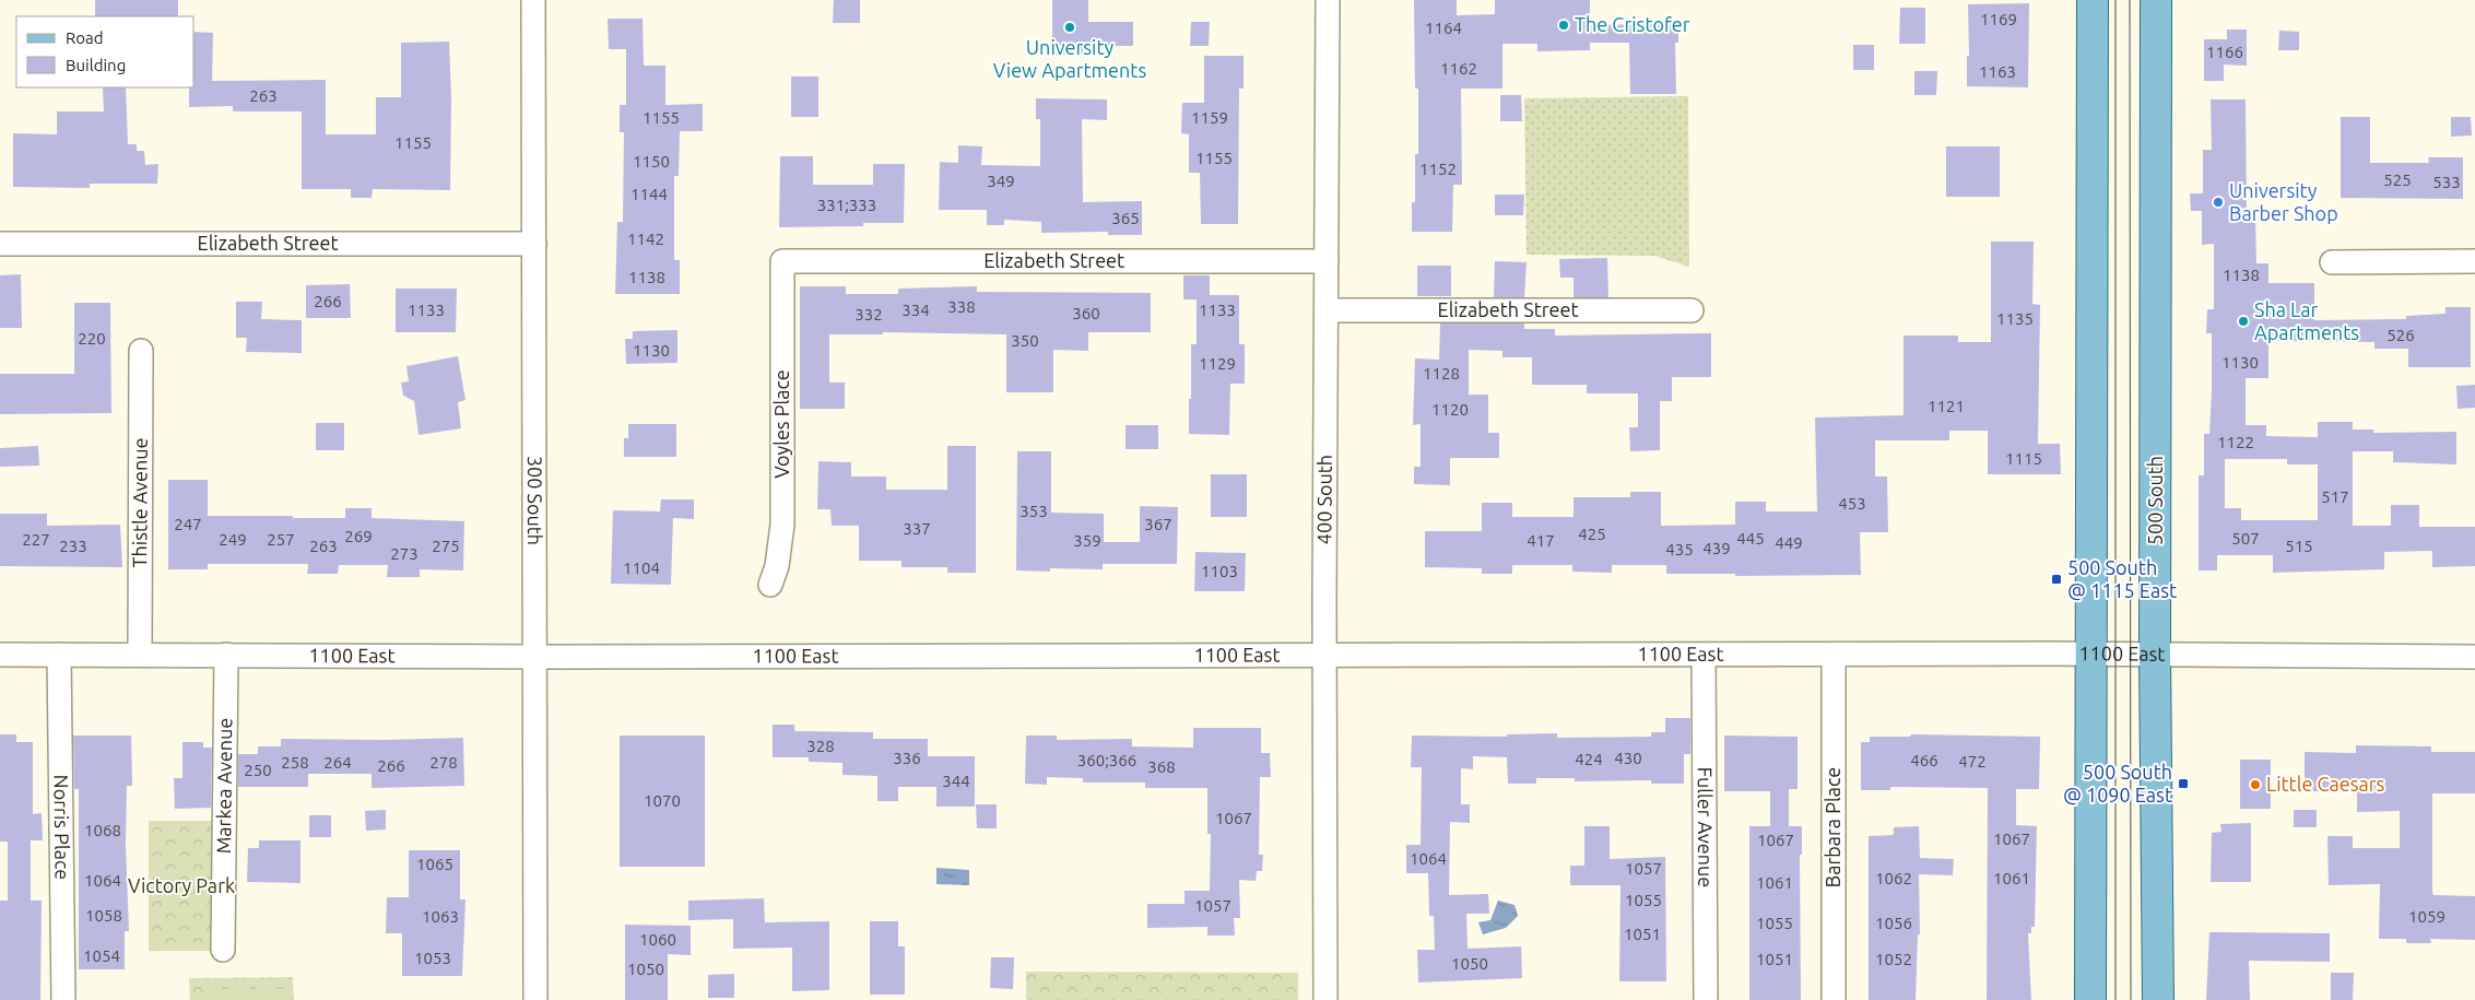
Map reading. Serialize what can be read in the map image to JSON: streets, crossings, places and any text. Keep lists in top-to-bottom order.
{
  "streets": {
    "main road": ["500 South"],
    "street": [
      "Elizabeth Street",
      "Voyles Place",
      "300 South",
      "400 South",
      "Thistle Avenue",
      "1100 East",
      "Markea Avenue",
      "Norris Place",
      "Fuller Avenue",
      "Barbara Place"
    ]
  },
  "crossings": [
    ["Elizabeth Street", "Voyles Place"],
    ["Elizabeth Street", "300 South"],
    ["Elizabeth Street", "400 South"],
    ["300 South", "1100 East"],
    ["400 South", "1100 East"],
    ["500 South", "1100 East"],
    ["Thistle Avenue", "1100 East"],
    ["1100 East", "Markea Avenue"],
    ["1100 East", "Norris Place"],
    ["1100 East", "Fuller Avenue"],
    ["1100 East", "Barbara Place"]
  ],
  "parks": ["Victory Park"],
  "places": {
    "other": [
      "The Cristofer",
      "University View Apartments",
      "University Barber Shop",
      "Sha Lar Apartments",
      "Little Caesars"
    ],
    "transit": ["500 South @ 1115 East", "500 South @ 1090 East"]
  },
  "house_numbers": [
    "1169",
    "1164",
    "1166",
    "1162",
    "1163",
    "263",
    "1155",
    "1159",
    "1155",
    "1155",
    "1150",
    "1152",
    "525",
    "349",
    "533",
    "1144",
    "331;333",
    "365",
    "1142",
    "1138",
    "1138",
    "266",
    "338",
    "1133",
    "334",
    "1133",
    "360",
    "332",
    "1135",
    "526",
    "220",
    "350",
    "1130",
    "1130",
    "1129",
    "1128",
    "1121",
    "1120",
    "1122",
    "1115",
    "517",
    "453",
    "353",
    "247",
    "367",
    "337",
    "425",
    "269",
    "445",
    "507",
    "227",
    "249",
    "257",
    "359",
    "417",
    "449",
    "233",
    "263",
    "275",
    "515",
    "439",
    "435",
    "273",
    "1104",
    "1103",
    "328",
    "336",
    "430",
    "424",
    "360;366",
    "466",
    "472",
    "258",
    "264",
    "278",
    "266",
    "368",
    "250",
    "344",
    "1070",
    "1067",
    "1068",
    "1067",
    "1067",
    "1064",
    "1065",
    "1057",
    "1062",
    "1061",
    "1064",
    "1061",
    "1055",
    "1057",
    "1058",
    "1063",
    "1059",
    "1055",
    "1056",
    "1051",
    "1060",
    "1054",
    "1053",
    "1051",
    "1052",
    "1050",
    "1050"
  ],
  "legend": ["Road", "Building"]
}
